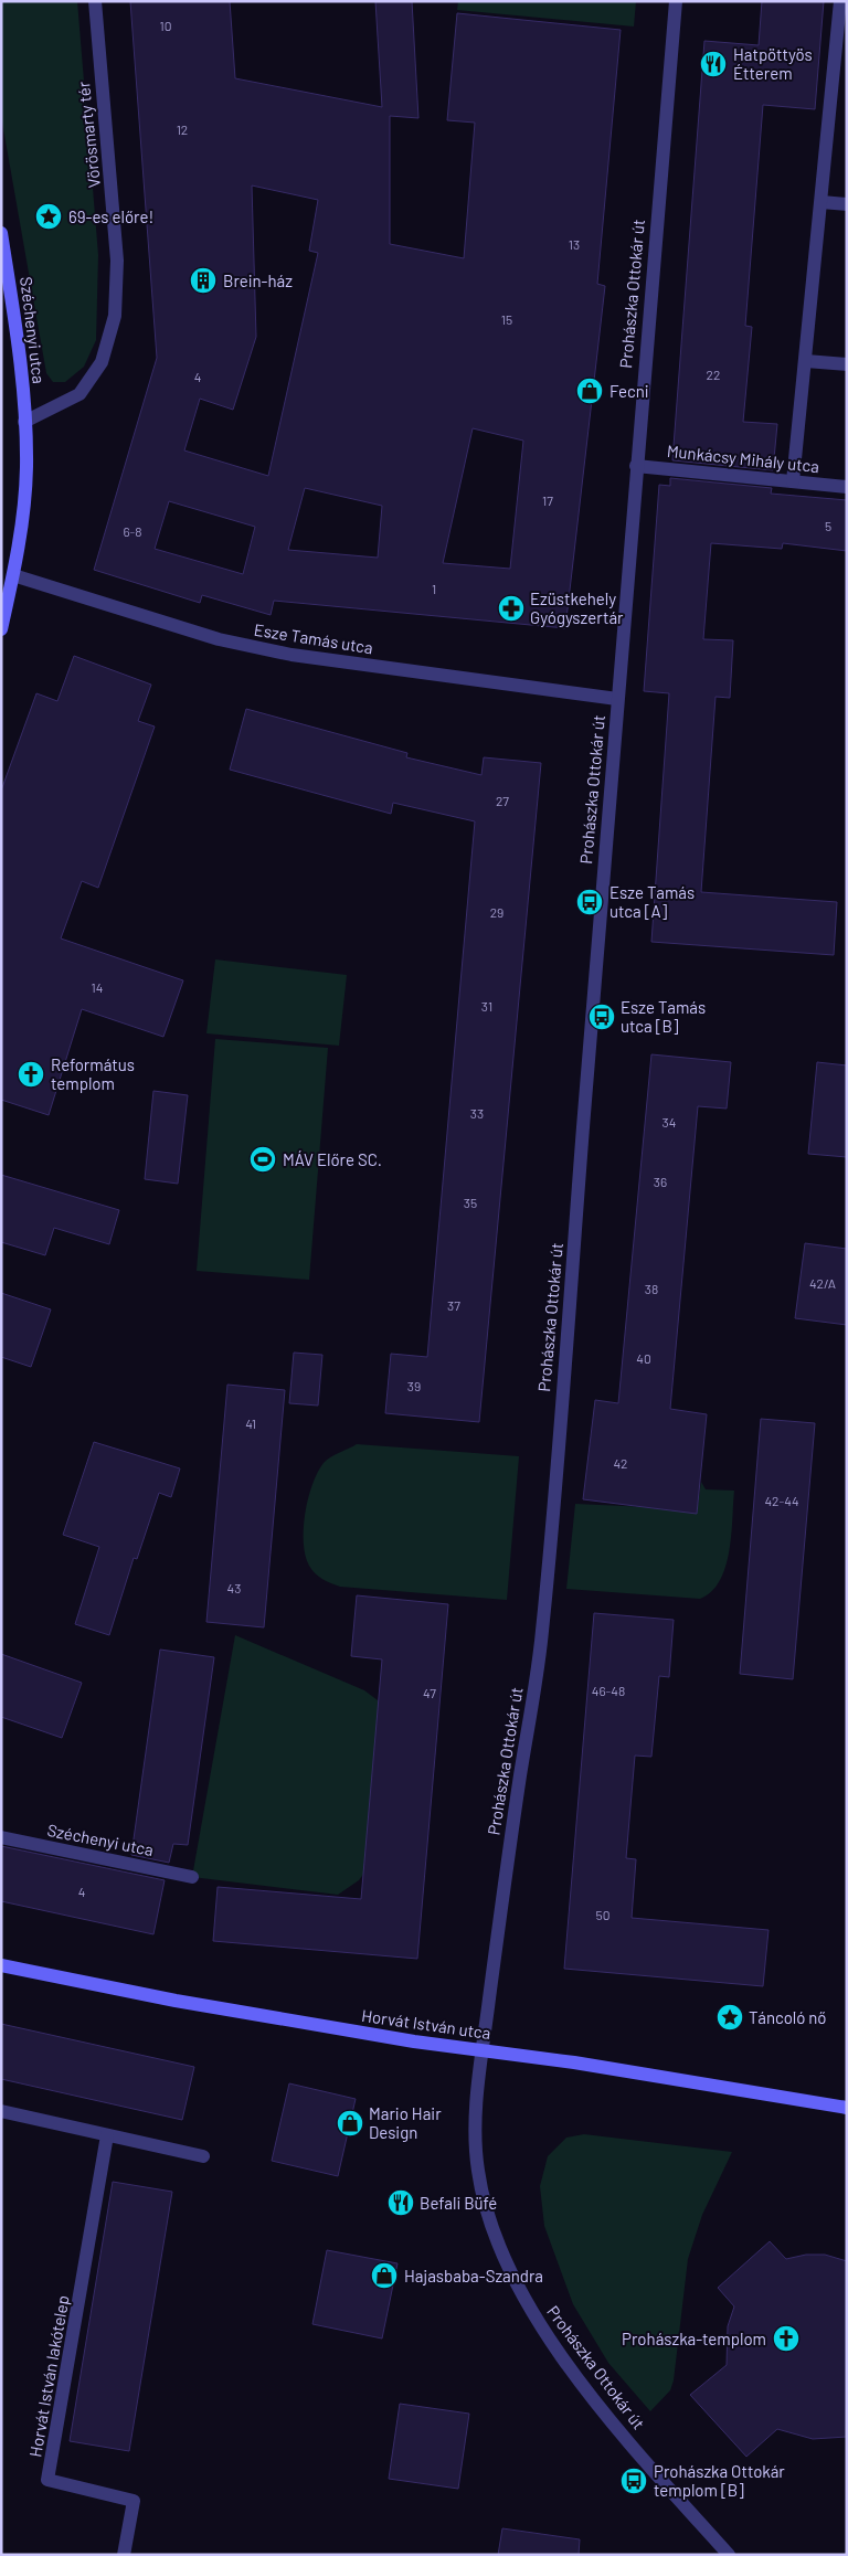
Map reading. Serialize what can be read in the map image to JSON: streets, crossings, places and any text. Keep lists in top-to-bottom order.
{
  "streets": {
    "main road": ["Széchenyi utca", "Horvát István utca"],
    "street": [
      "Vörösmarty tér",
      "Prohászka Ottokár út",
      "Munkácsy Mihály utca",
      "Esze Tamás utca",
      "Horvát István lakótelep"
    ]
  },
  "crossings": [
    ["Vörösmarty tér", "Széchenyi utca"],
    ["Prohászka Ottokár út", "Munkácsy Mihály utca"],
    ["Prohászka Ottokár út", "Esze Tamás utca"],
    ["Prohászka Ottokár út", "Horvát István utca"],
    ["Széchenyi utca", "Esze Tamás utca"]
  ],
  "places": {
    "restaurant": ["Hatpöttyös Étterem", "Befali Büfé"],
    "place": ["69-es előre!", "Táncoló nő"],
    "building": ["Brein-ház"],
    "shop": ["Fecni", "Mario Hair Design", "Hajasbaba-Szandra"],
    "pharmacy": ["Ezüstkehely Gyógyszertár"],
    "bus stop": ["Esze Tamás utca [A]", "Esze Tamás utca [B]", "Prohászka Ottokár templom [B]"],
    "church": ["Református templom", "Prohászka-templom"],
    "sports": ["MÁV Előre SC."]
  },
  "house_numbers": [
    "10",
    "12",
    "13",
    "15",
    "22",
    "4",
    "17",
    "5",
    "6-8",
    "1",
    "27",
    "29",
    "14",
    "31",
    "33",
    "34",
    "36",
    "35",
    "42/A",
    "38",
    "37",
    "40",
    "39",
    "41",
    "42",
    "42-44",
    "43",
    "46-48",
    "47",
    "4",
    "50"
  ]
}
